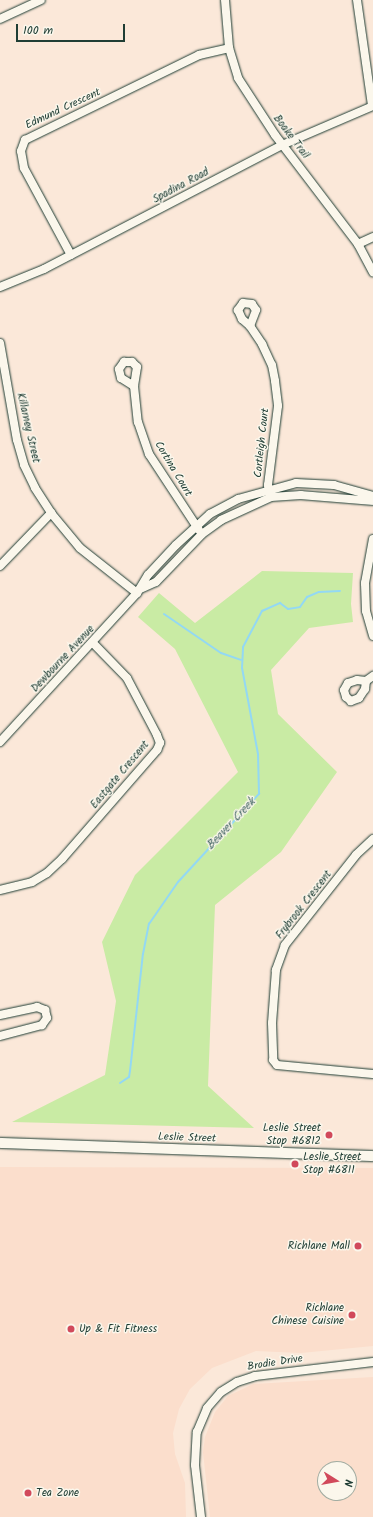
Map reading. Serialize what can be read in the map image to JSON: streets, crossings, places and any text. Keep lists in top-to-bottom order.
{
  "streets": {
    "main road": ["Leslie Street"],
    "street": [
      "Edmund Crescent",
      "Boake Trail",
      "Spadina Road",
      "Killarney Street",
      "Cortleigh Court",
      "Cortina Court",
      "Dewbourne Avenue",
      "Eastgate Crescent",
      "Frybrook Crescent",
      "Brodie Drive"
    ]
  },
  "crossings": [
    ["Edmund Crescent", "Boake Trail"],
    ["Edmund Crescent", "Spadina Road"],
    ["Boake Trail", "Spadina Road"],
    ["Killarney Street", "Dewbourne Avenue"],
    ["Cortleigh Court", "Dewbourne Avenue"],
    ["Cortina Court", "Dewbourne Avenue"],
    ["Dewbourne Avenue", "Eastgate Crescent"]
  ],
  "water": ["Beaver Creek"],
  "places": [
    "Leslie Street Stop #6812",
    "Leslie Street Stop #6811",
    "Richlane Mall",
    "Richlane Chinese Cuisine",
    "Up & Fit Fitness",
    "Tea Zone"
  ],
  "scale_bar": "100 m",
  "north": "right"
}
